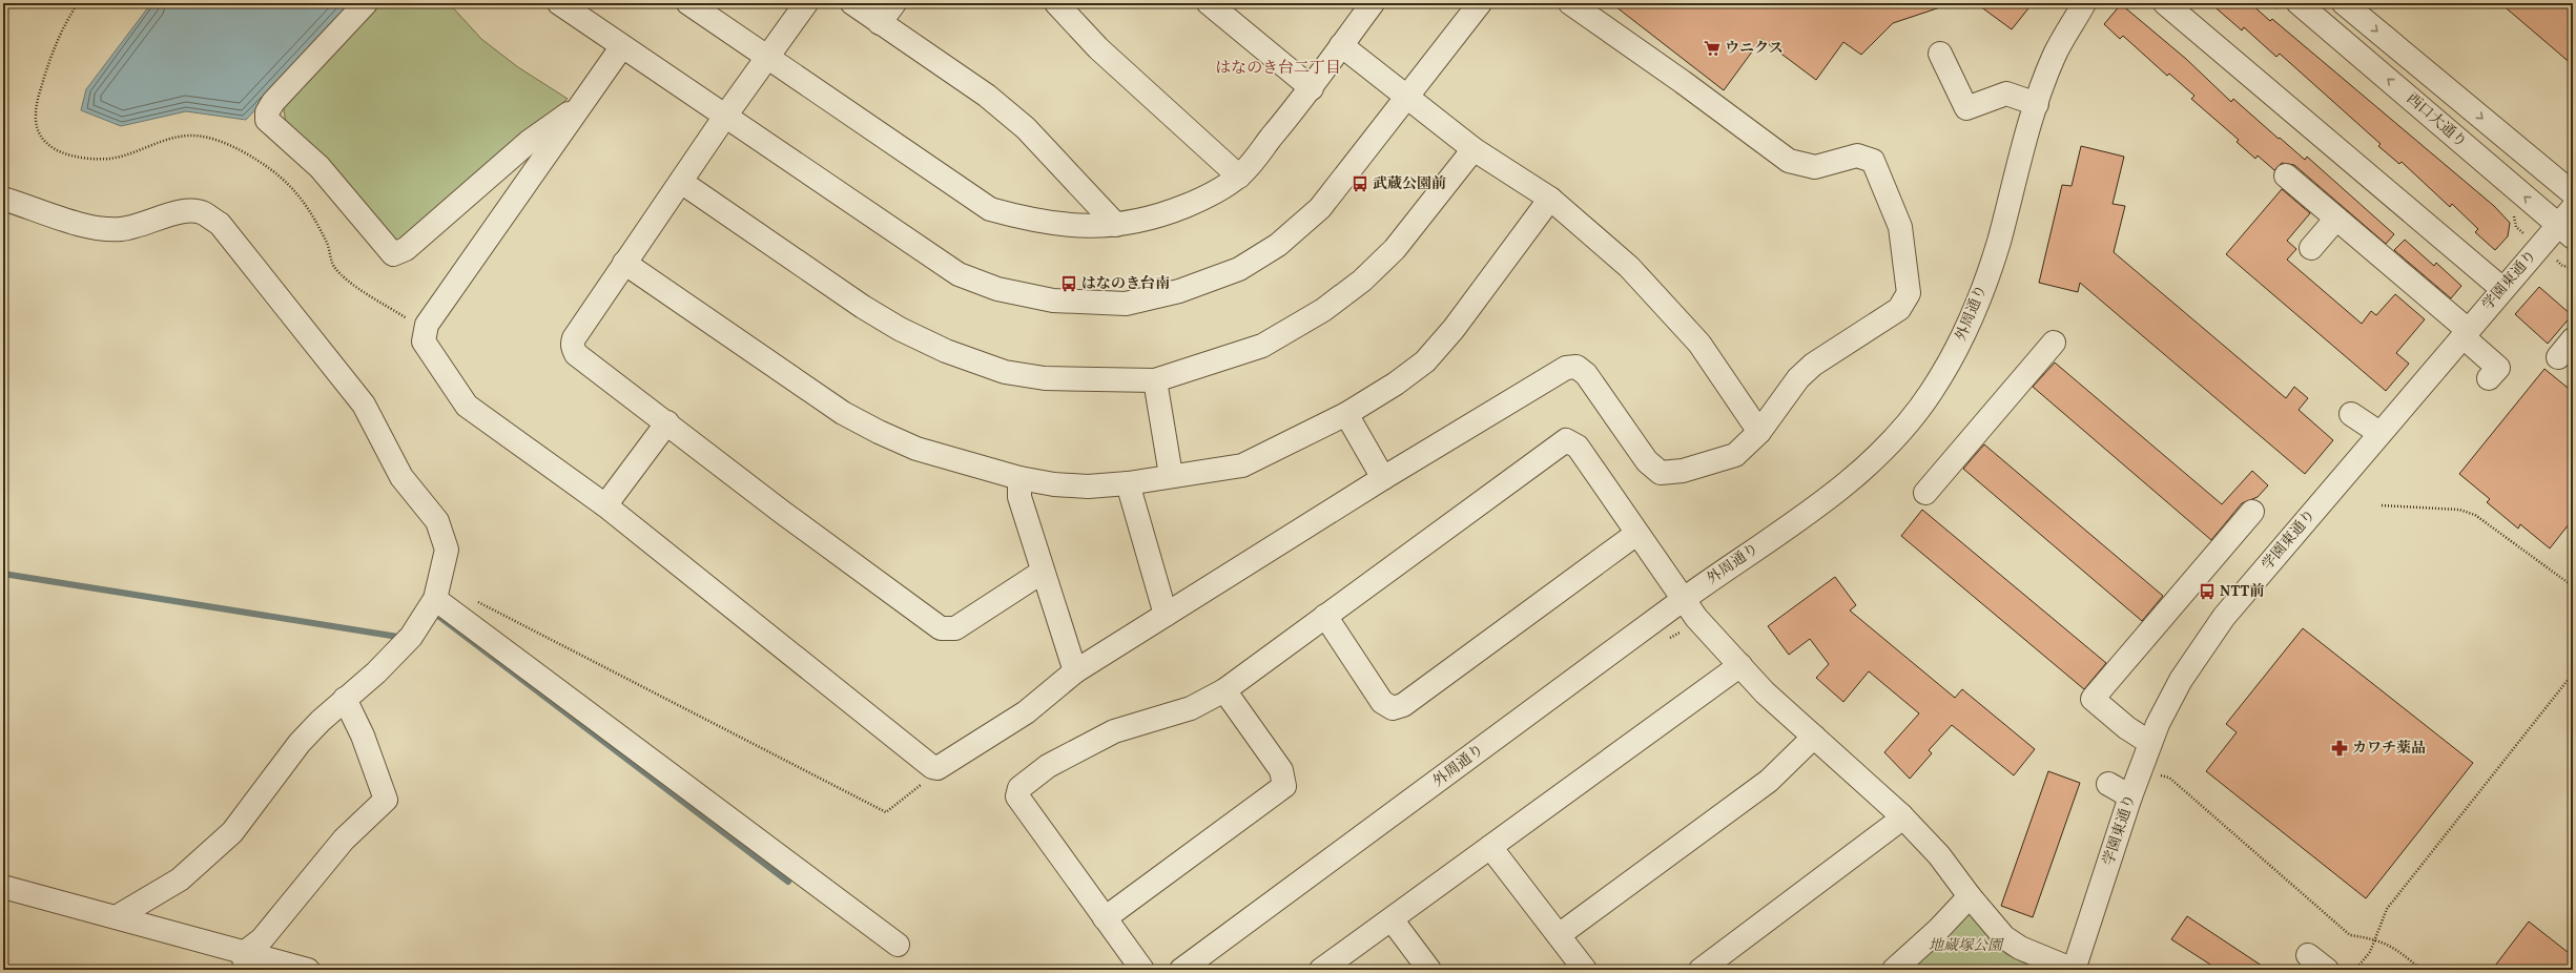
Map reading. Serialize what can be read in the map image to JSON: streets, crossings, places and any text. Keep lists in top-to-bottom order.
{
  "streets": {
    "street": ["西口大通り", "学園東通り", "外周通り"]
  },
  "crossings": [
    ["西口大通り", "学園東通り"]
  ],
  "districts": ["はなのき台二丁目"],
  "parks": ["地蔵塚公園"],
  "places": {
    "supermarket": ["ウニクス"],
    "bus stop": ["武蔵公園前", "はなのき台南", "NTT前"],
    "pharmacy": ["カワチ薬品"]
  }
}
